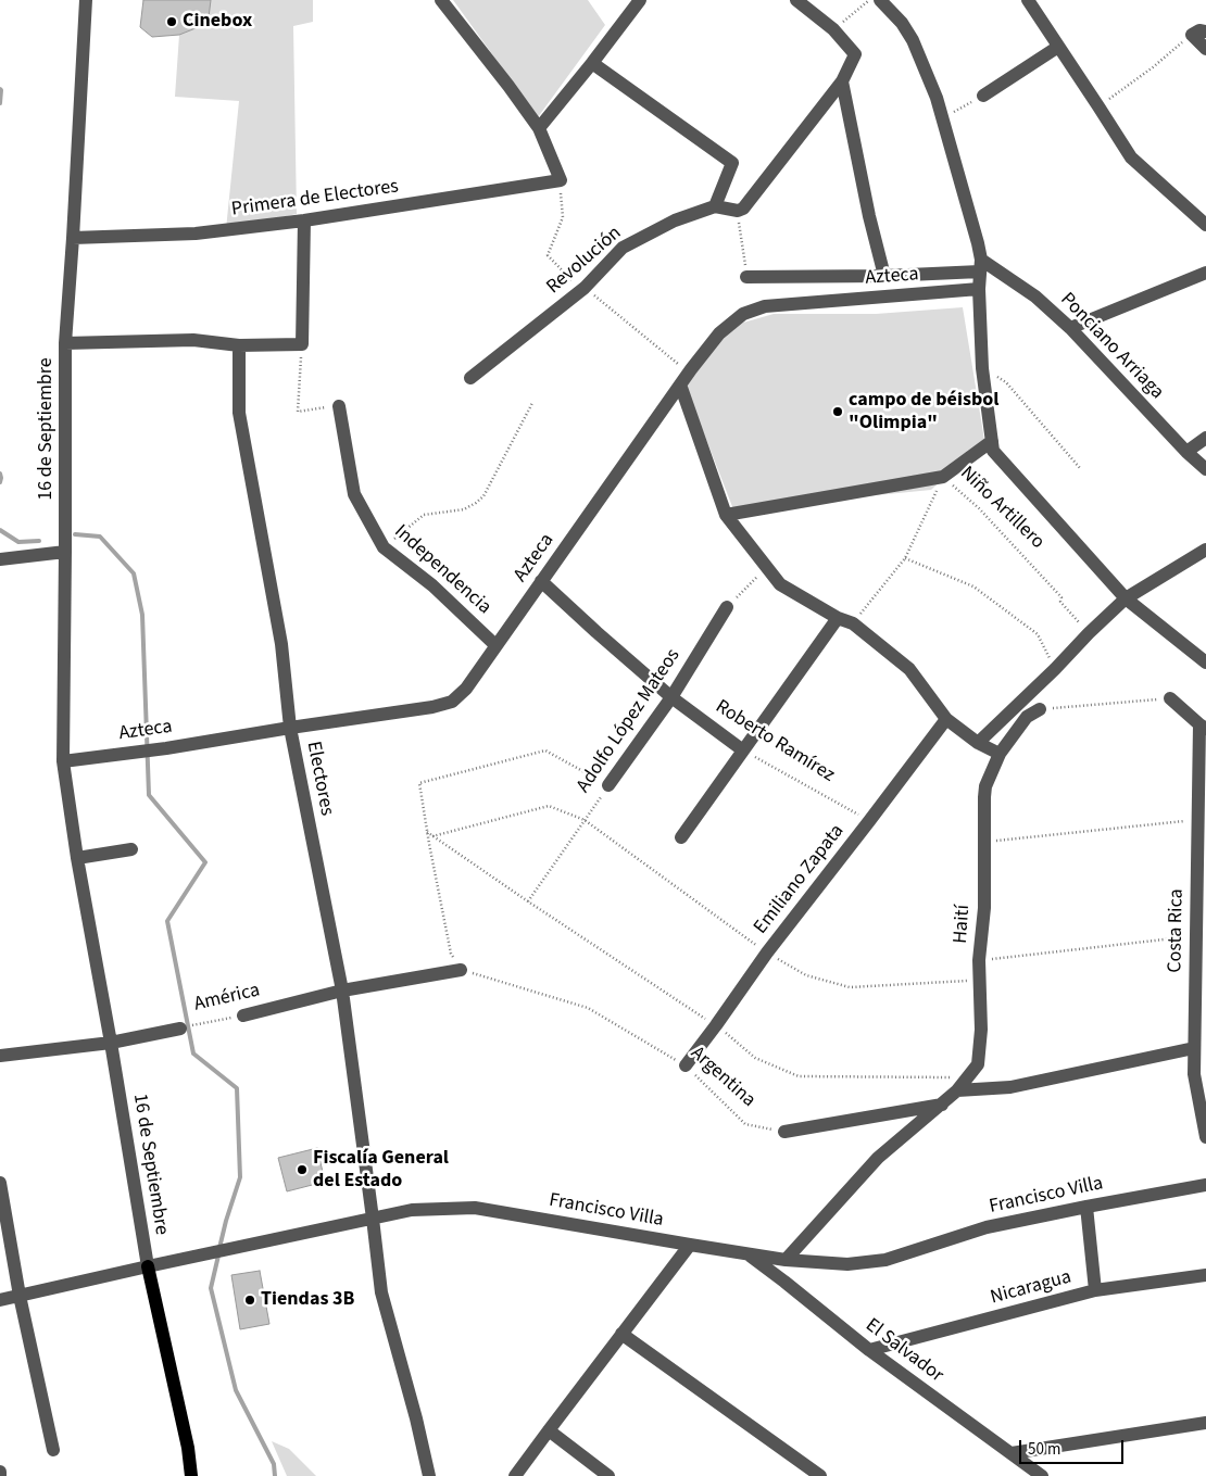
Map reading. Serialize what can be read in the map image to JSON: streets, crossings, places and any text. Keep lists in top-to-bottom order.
{
  "streets": {
    "main road": ["16 de Septiembre"],
    "street": [
      "Primera de Electores",
      "Revolución",
      "Azteca",
      "Ponciano Arriaga",
      "Niño Artillero",
      "Independencia",
      "Adolfo López Mateos",
      "Roberto Ramírez",
      "Electores",
      "Emiliano Zapata",
      "Haití",
      "Costa Rica",
      "América",
      "Francisco Villa",
      "Nicaragua",
      "El Salvador"
    ],
    "path": ["Argentina"]
  },
  "crossings": [
    ["Primera de Electores", "16 de Septiembre"],
    ["Azteca", "Ponciano Arriaga"],
    ["Azteca", "16 de Septiembre"],
    ["Azteca", "Independencia"],
    ["Azteca", "Roberto Ramírez"],
    ["Azteca", "Electores"],
    ["16 de Septiembre", "América"],
    ["16 de Septiembre", "Francisco Villa"],
    ["Adolfo López Mateos", "Roberto Ramírez"],
    ["Roberto Ramírez", "Emiliano Zapata"],
    ["Electores", "América"],
    ["Electores", "Francisco Villa"],
    ["Emiliano Zapata", "Argentina"],
    ["Haití", "Francisco Villa"],
    ["América", "Argentina"],
    ["Francisco Villa", "El Salvador"],
    ["Nicaragua", "El Salvador"]
  ],
  "places": [
    "Cinebox",
    "campo de béisbol \"Olimpia\"",
    "Fiscalía General del Estado",
    "Tiendas 3B"
  ],
  "scale_bar": "50 m"
}
